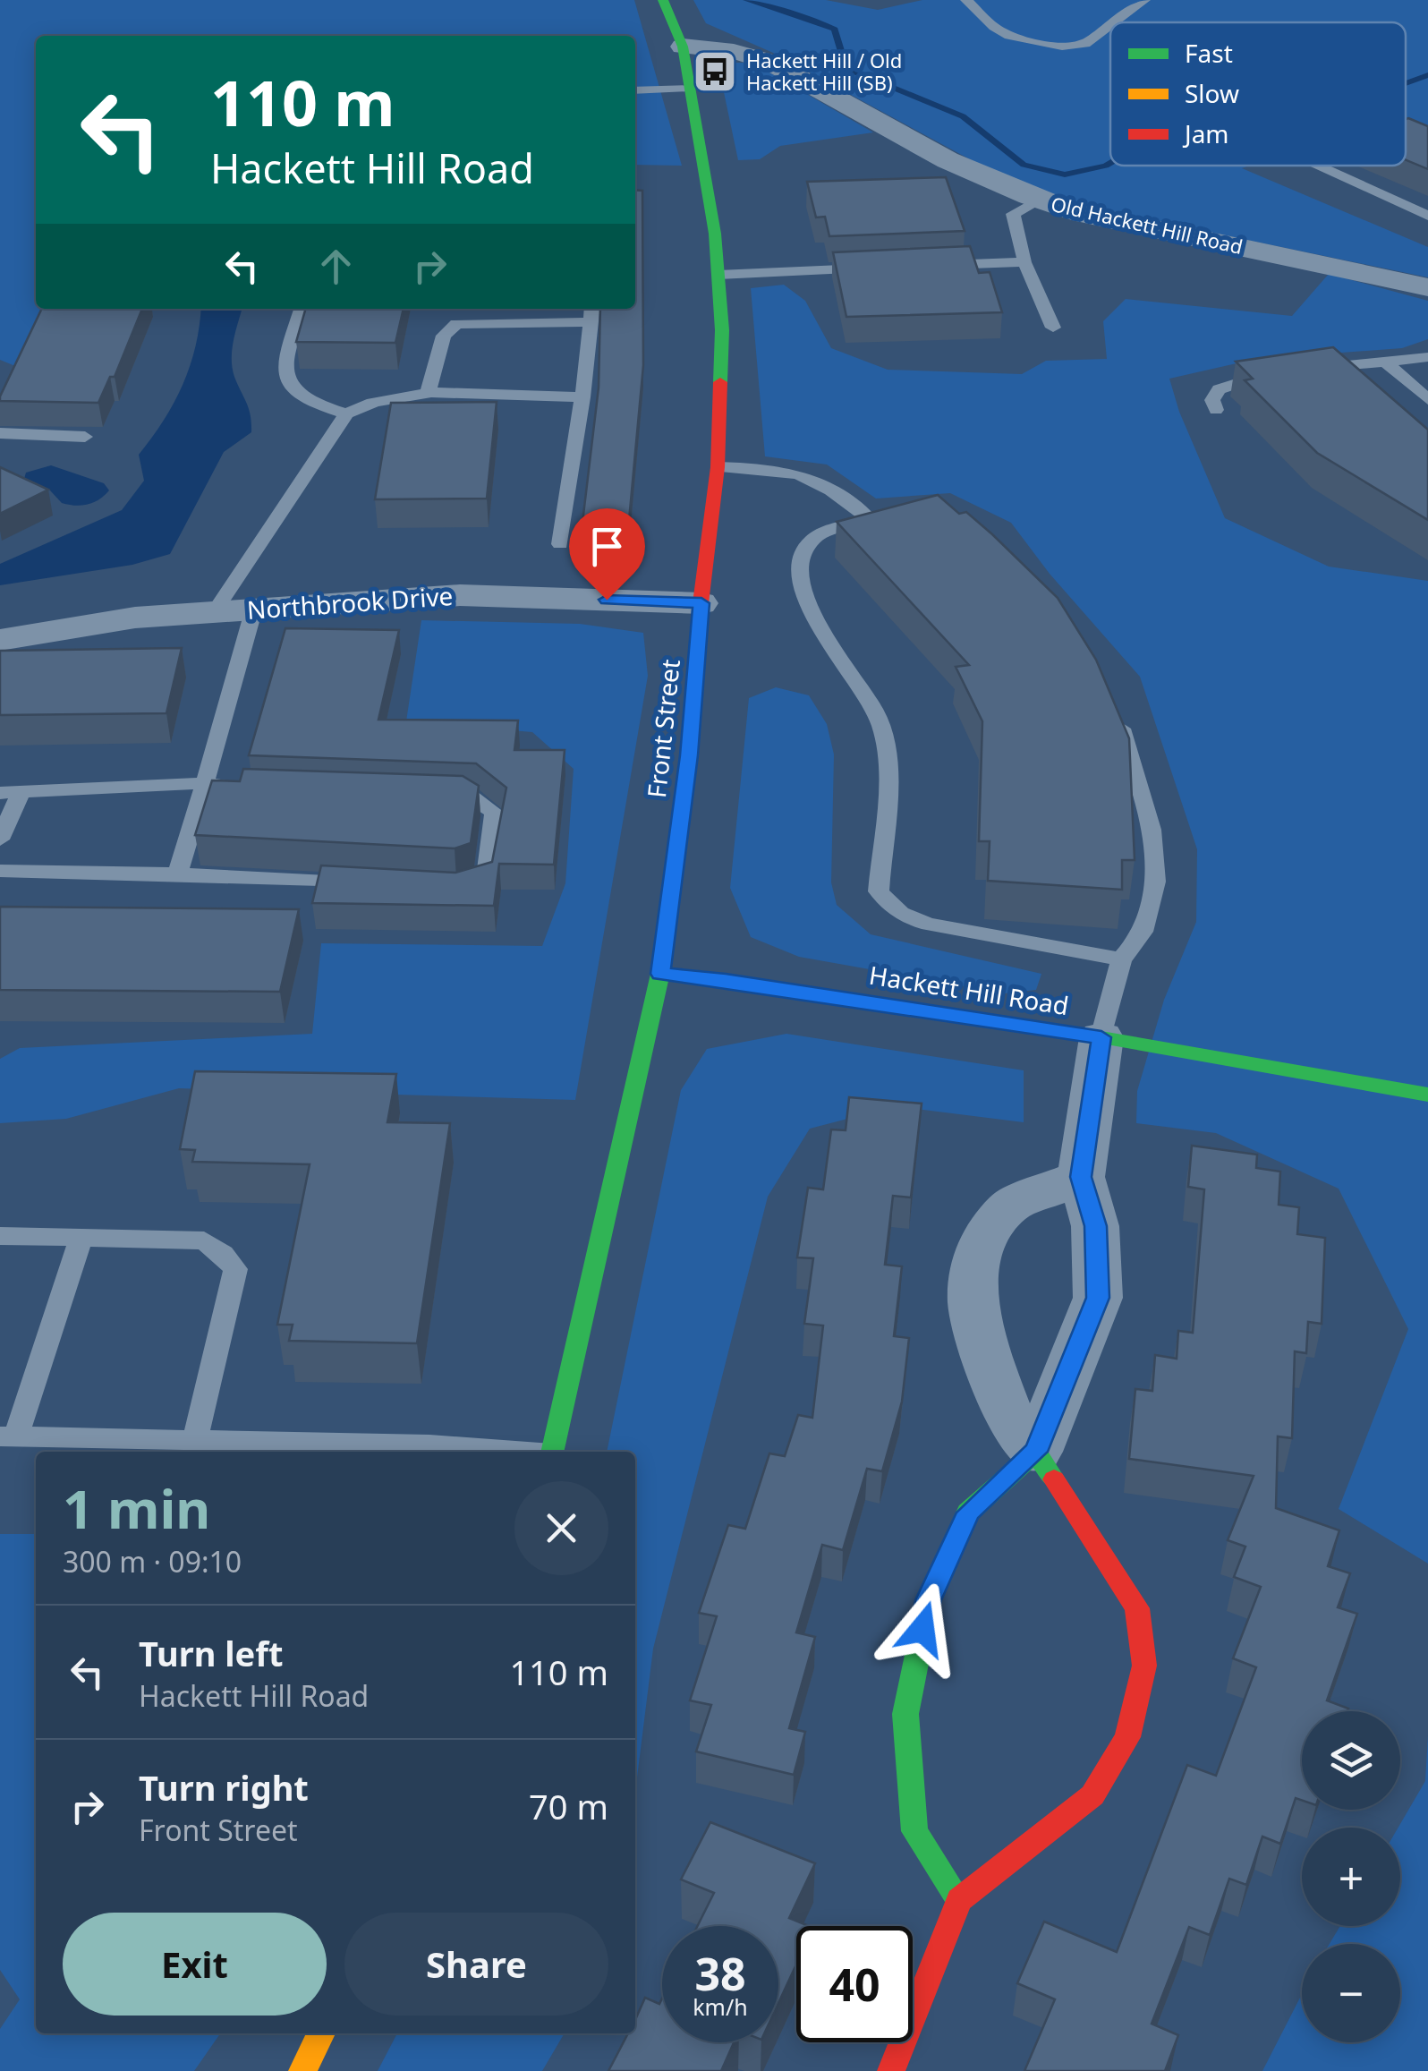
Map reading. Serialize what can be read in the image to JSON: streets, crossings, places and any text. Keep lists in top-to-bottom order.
{
  "streets": {
    "main road": ["Front Street", "Hackett Hill Road"],
    "street": ["Old Hackett Hill Road", "Northbrook Drive"]
  },
  "crossings": [
    ["Old Hackett Hill Road", "Front Street"],
    ["Northbrook Drive", "Front Street"],
    ["Front Street", "Hackett Hill Road"]
  ],
  "places": {
    "bus stop": ["Hackett Hill / Old Hackett Hill (SB)"]
  },
  "legend": ["Fast", "Slow", "Jam"],
  "page": {
    "turn": ["110 m", "Hackett Hill Road"],
    "heading": ["1 min", "300 m · 09:10"],
    "list": [
      {
        "name": "Turn left",
        "note": "Hackett Hill Road",
        "value": "110 m"
      },
      {
        "name": "Turn right",
        "note": "Front Street",
        "value": "70 m"
      }
    ],
    "map_buttons": ["+", "−"],
    "buttons": ["Exit", "Share"],
    "speed": "38 km/h",
    "limit": "40"
  }
}
